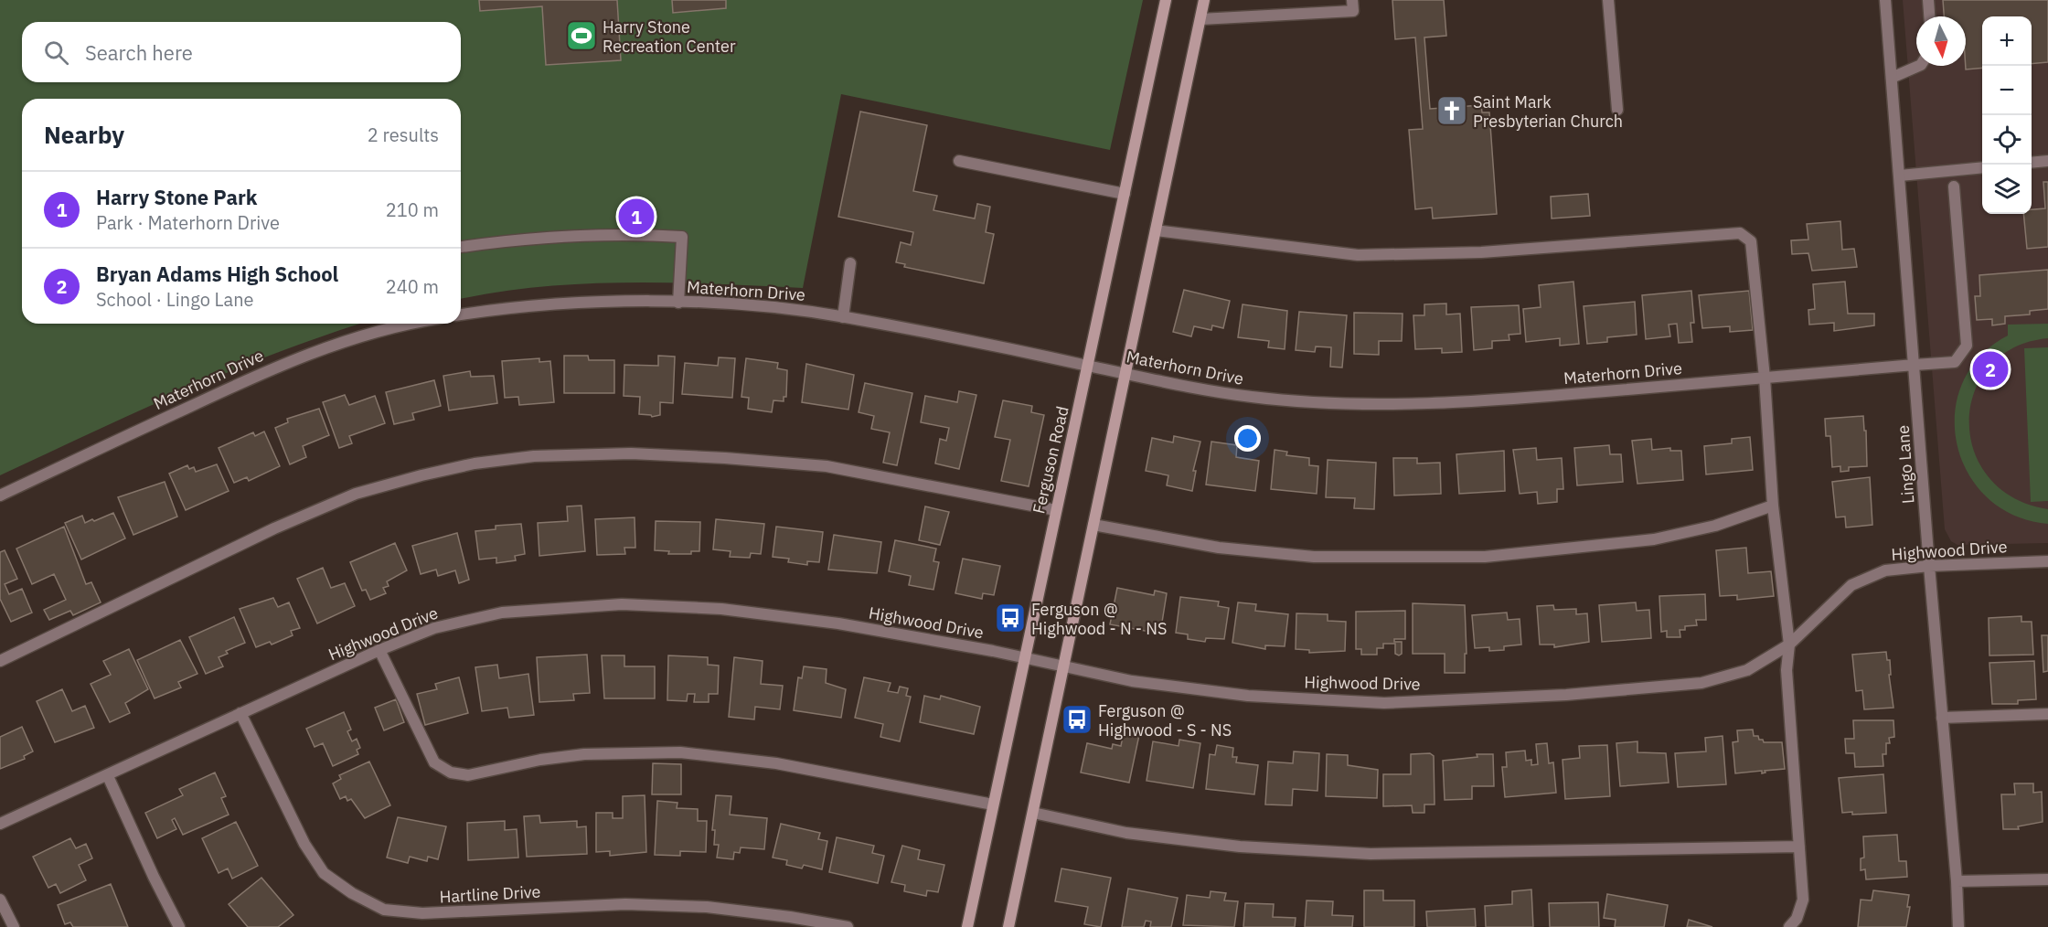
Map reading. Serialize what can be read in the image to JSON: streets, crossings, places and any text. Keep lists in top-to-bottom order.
{
  "streets": {
    "main road": ["Ferguson Road"],
    "street": [
      "Materhorn Drive",
      "Lingo Lane",
      "Highwood Drive",
      "Hartline Drive"
    ]
  },
  "crossings": [
    ["Materhorn Drive", "Ferguson Road"],
    ["Materhorn Drive", "Lingo Lane"],
    ["Ferguson Road", "Highwood Drive"],
    ["Lingo Lane", "Highwood Drive"],
    ["Highwood Drive", "Hartline Drive"]
  ],
  "places": {
    "sports": ["Harry Stone Recreation Center"],
    "church": ["Saint Mark Presbyterian Church"],
    "bus stop": ["Ferguson @ Highwood - N - NS", "Ferguson @ Highwood - S - NS"]
  },
  "north": "bottom",
  "page": {
    "map_buttons": ["+", "−"],
    "search": "Search here",
    "heading": ["Nearby", "2 results"],
    "list": [
      {
        "mark": "1",
        "name": "Harry Stone Park",
        "note": "Park · Materhorn Drive",
        "value": "210 m"
      },
      {
        "mark": "2",
        "name": "Bryan Adams High School",
        "note": "School · Lingo Lane",
        "value": "240 m"
      }
    ],
    "pins": ["1", "2"]
  }
}
